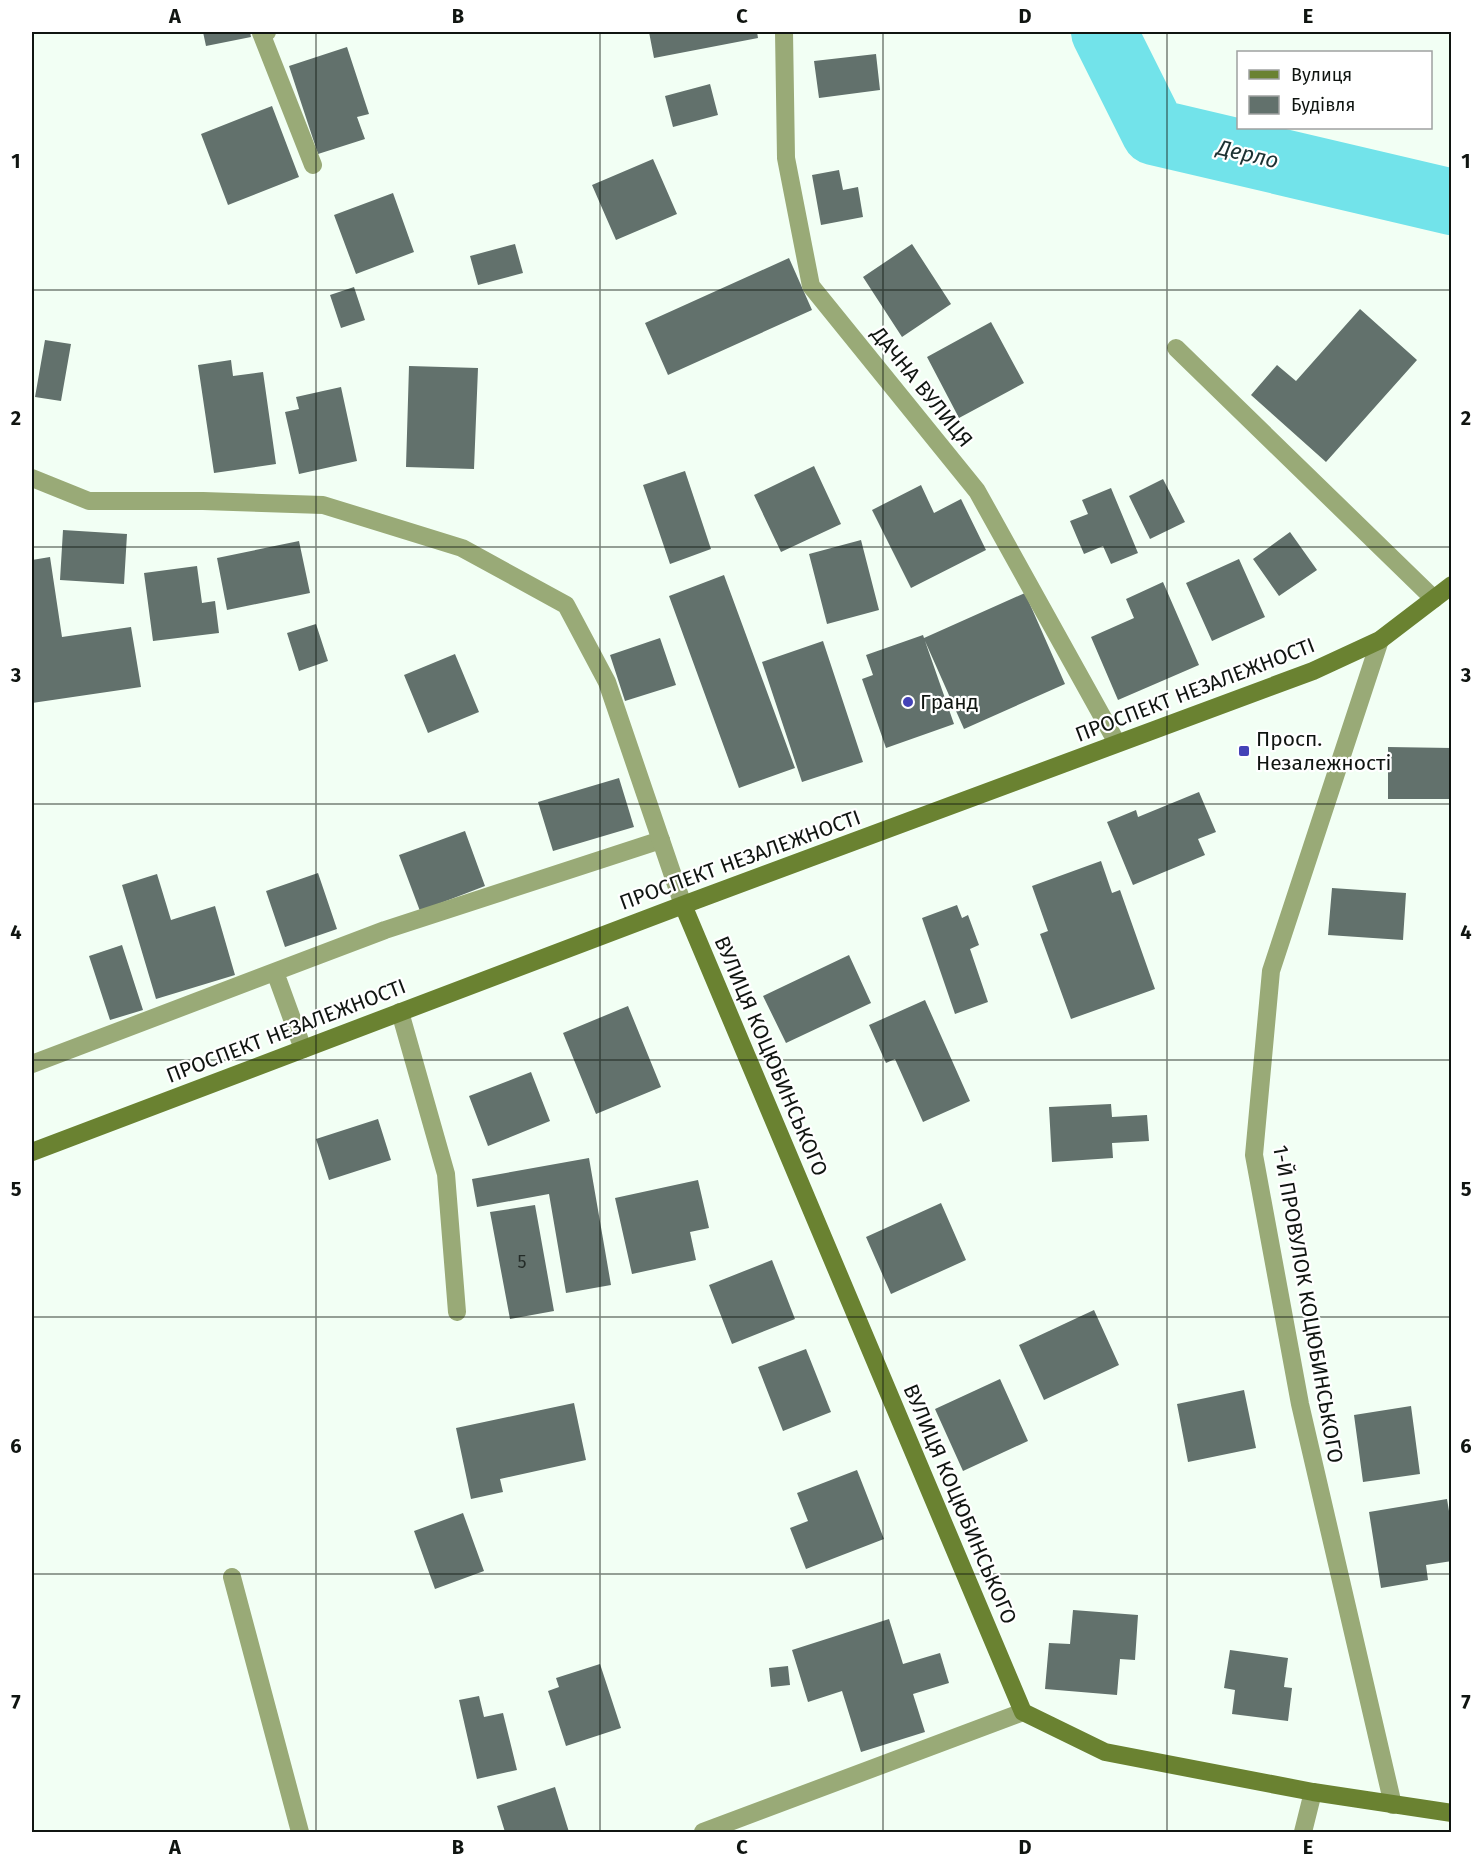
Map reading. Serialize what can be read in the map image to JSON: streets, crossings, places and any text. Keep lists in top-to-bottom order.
{
  "streets": {
    "main road": ["ПРОСПЕКТ НЕЗАЛЕЖНОСТІ", "ВУЛИЦЯ КОЦЮБИНСЬКОГО"],
    "street": ["ДАЧНА ВУЛИЦЯ", "1-Й ПРОВУЛОК КОЦЮБИНСЬКОГО"]
  },
  "crossings": [
    ["ДАЧНА ВУЛИЦЯ", "ПРОСПЕКТ НЕЗАЛЕЖНОСТІ"],
    ["ПРОСПЕКТ НЕЗАЛЕЖНОСТІ", "ВУЛИЦЯ КОЦЮБИНСЬКОГО"],
    ["ПРОСПЕКТ НЕЗАЛЕЖНОСТІ", "1-Й ПРОВУЛОК КОЦЮБИНСЬКОГО"]
  ],
  "water": ["Дерло"],
  "places": {
    "other": ["Гранд"],
    "transit": ["Просп. Незалежності"]
  },
  "house_numbers": ["5"],
  "legend": ["Вулиця", "Будівля"],
  "grid": {
    "columns": [
      "A",
      "B",
      "C",
      "D",
      "E"
    ],
    "rows": [
      "1",
      "2",
      "3",
      "4",
      "5",
      "6",
      "7"
    ]
  }
}
